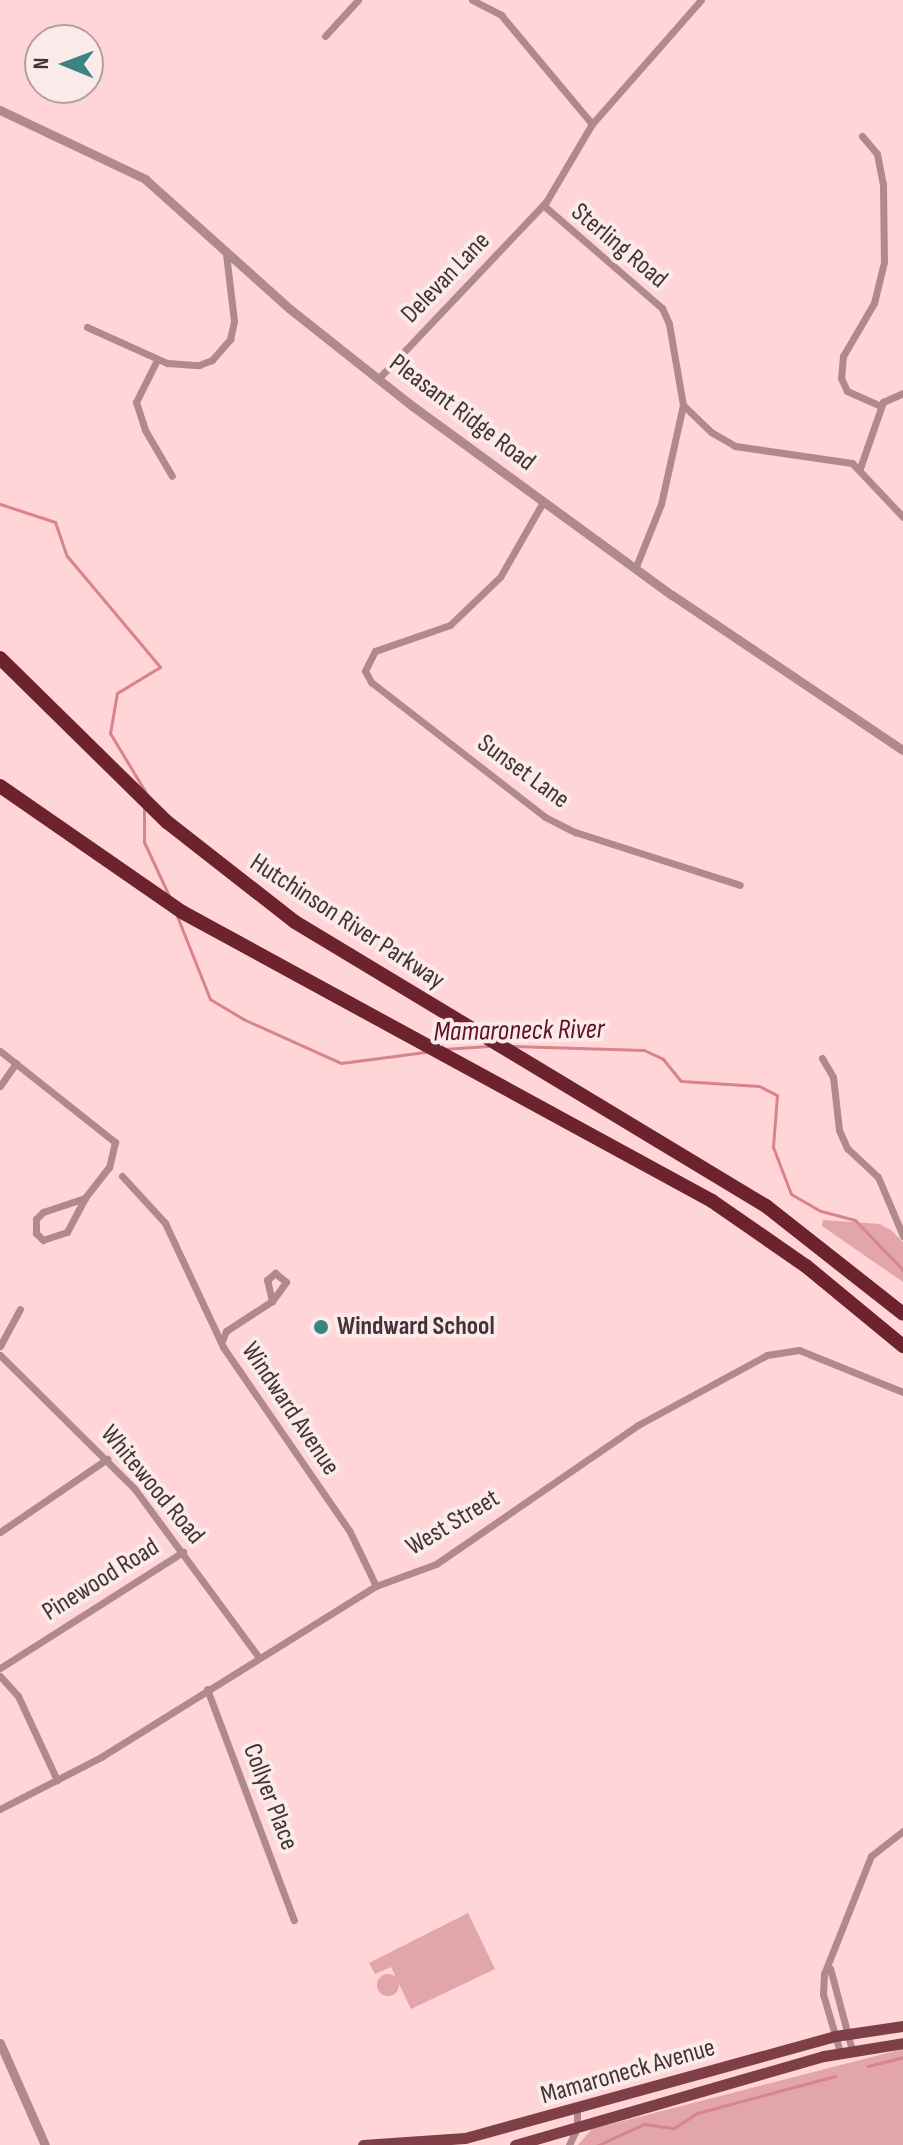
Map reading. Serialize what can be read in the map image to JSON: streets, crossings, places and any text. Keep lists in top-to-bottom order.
{
  "streets": {
    "highway": ["Hutchinson River Parkway"],
    "main road": ["Mamaroneck Avenue"],
    "street": [
      "Sterling Road",
      "Delevan Lane",
      "Pleasant Ridge Road",
      "Sunset Lane",
      "Windward Avenue",
      "Whitewood Road",
      "West Street",
      "Pinewood Road",
      "Collyer Place"
    ]
  },
  "crossings": [
    ["Sterling Road", "Delevan Lane"],
    ["Sterling Road", "Pleasant Ridge Road"],
    ["Delevan Lane", "Pleasant Ridge Road"],
    ["Pleasant Ridge Road", "Sunset Lane"],
    ["Windward Avenue", "West Street"],
    ["Whitewood Road", "West Street"],
    ["Whitewood Road", "Pinewood Road"],
    ["West Street", "Collyer Place"]
  ],
  "water": ["Mamaroneck River"],
  "places": ["Windward School"],
  "north": "left"
}
